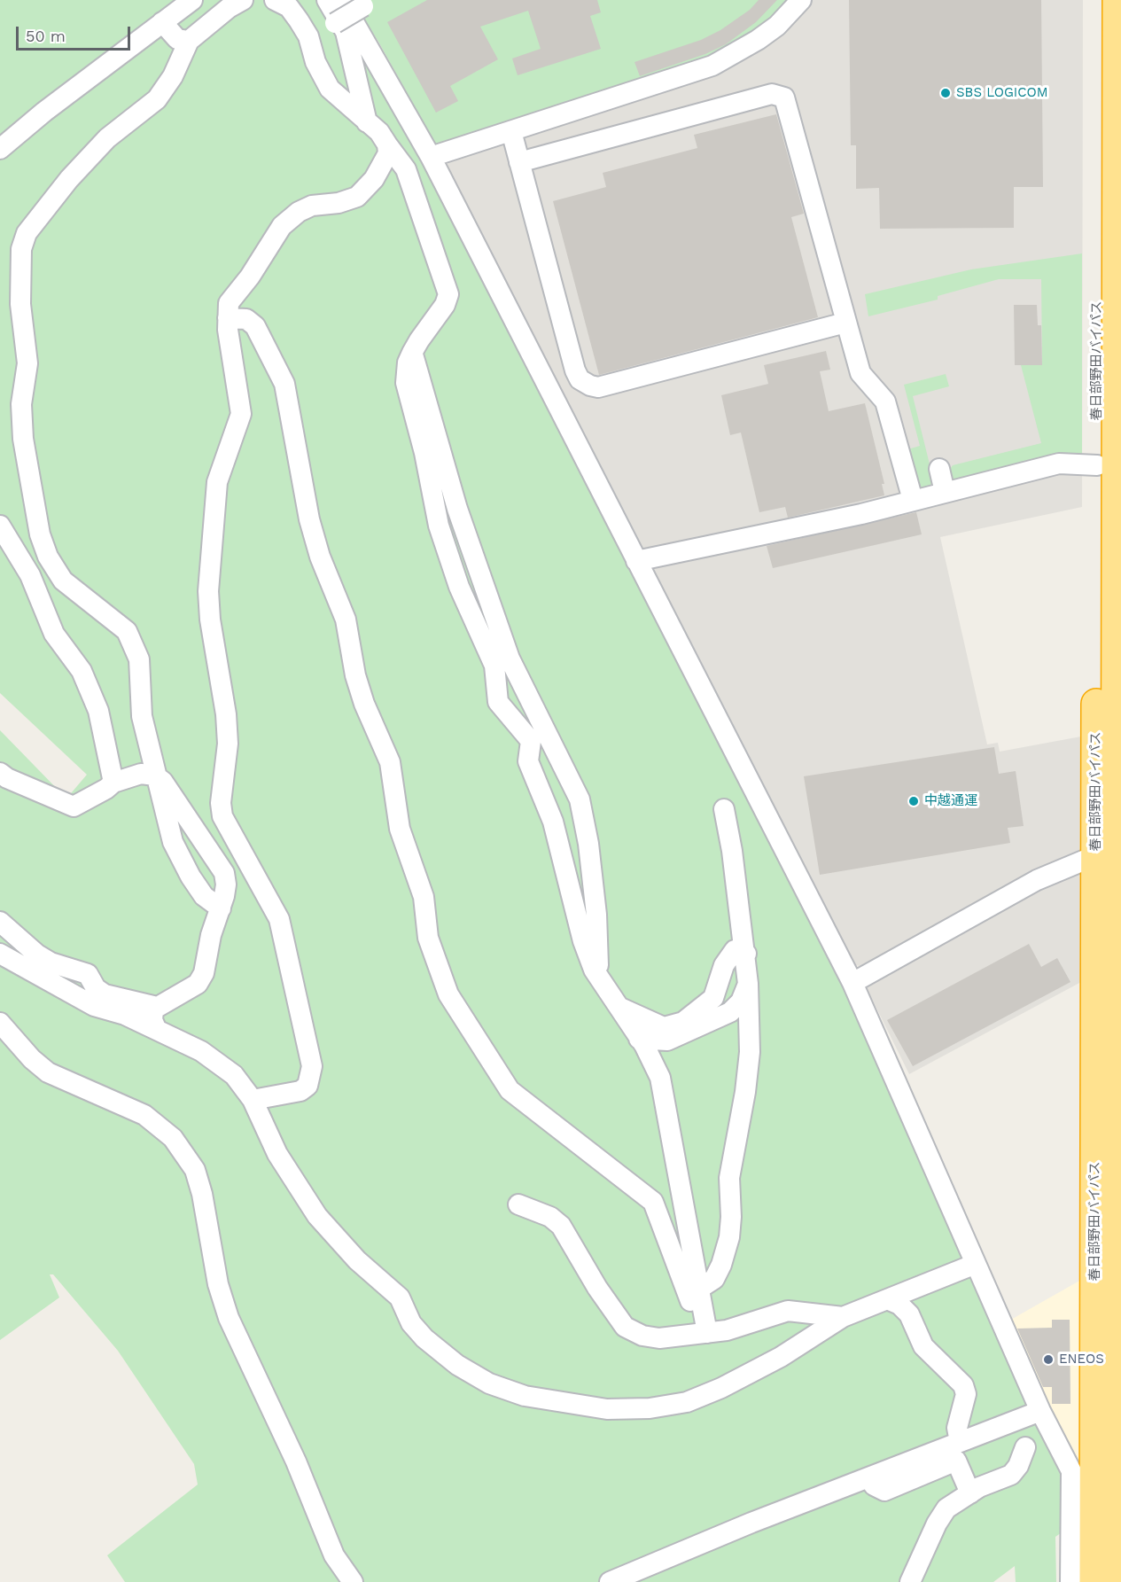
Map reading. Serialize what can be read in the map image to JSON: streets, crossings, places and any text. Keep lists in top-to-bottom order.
{
  "streets": {
    "highway": ["春日部野田バイパス"]
  },
  "places": ["SBS LOGICOM", "中越通運", "ENEOS"],
  "scale_bar": "50 m"
}
